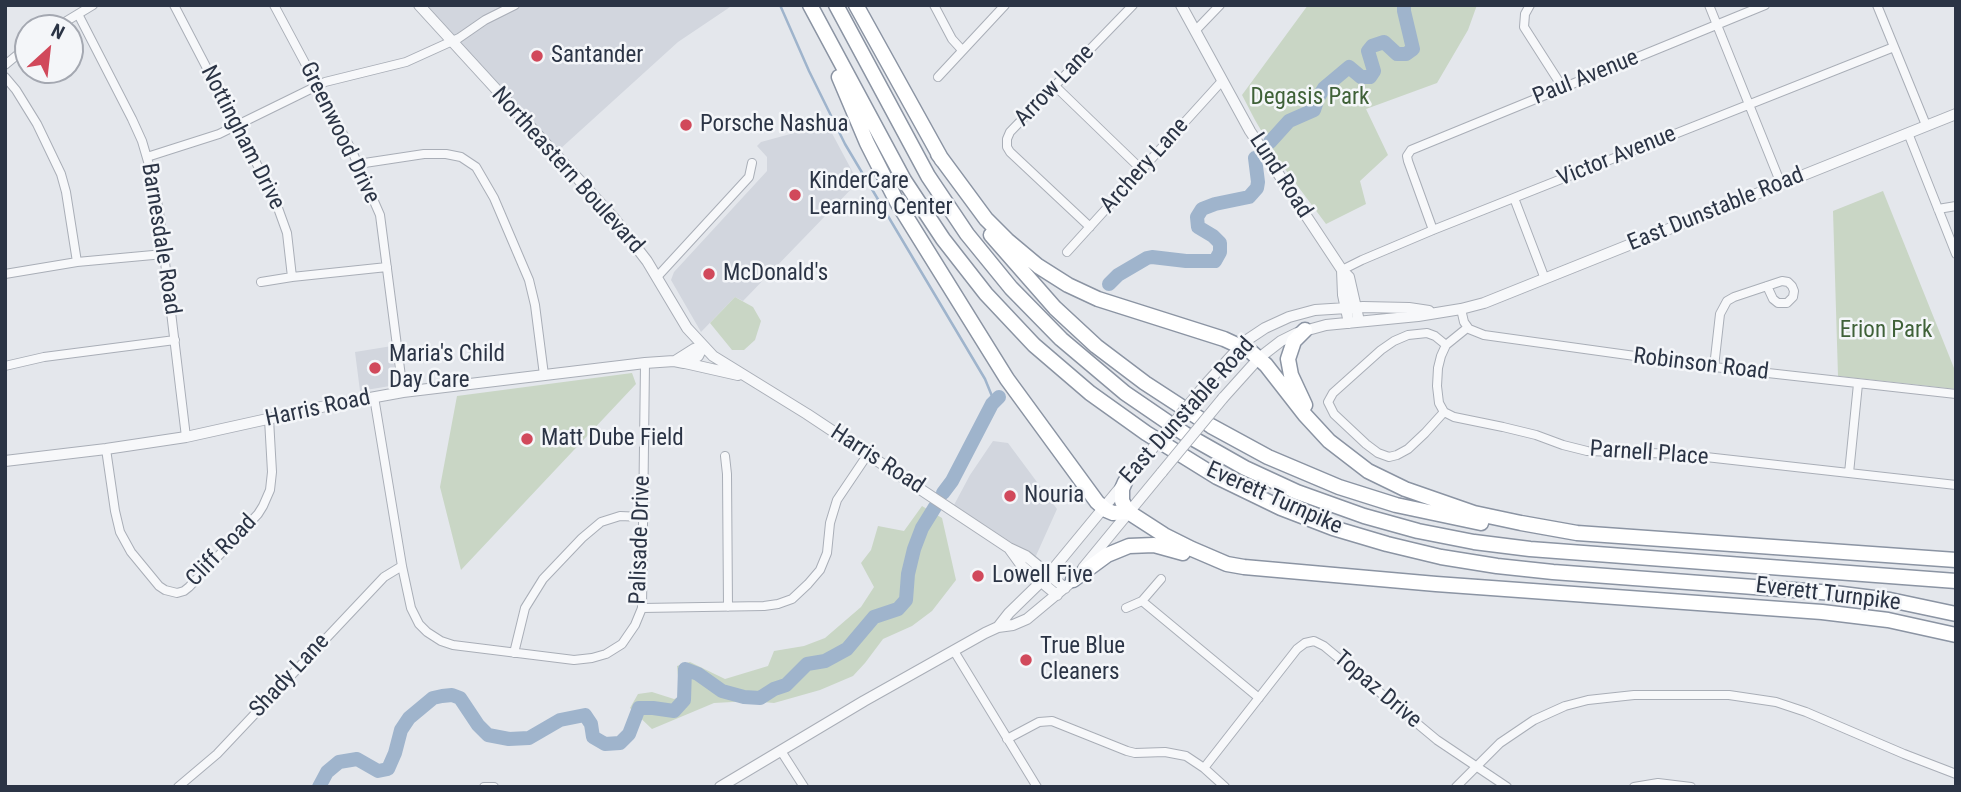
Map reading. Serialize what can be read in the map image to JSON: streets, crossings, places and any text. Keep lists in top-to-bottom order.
{
  "streets": {
    "highway": ["Everett Turnpike"],
    "street": [
      "Paul Avenue",
      "Arrow Lane",
      "Greenwood Drive",
      "Nottingham Drive",
      "Victor Avenue",
      "Archery Lane",
      "Northeastern Boulevard",
      "Lund Road",
      "East Dunstable Road",
      "Barnesdale Road",
      "Robinson Road",
      "Harris Road",
      "Parnell Place",
      "Palisade Drive",
      "Cliff Road",
      "Shady Lane",
      "Topaz Drive"
    ]
  },
  "crossings": [
    ["Paul Avenue", "Victor Avenue"],
    ["Arrow Lane", "Archery Lane"],
    ["Greenwood Drive", "Harris Road"],
    ["Victor Avenue", "Lund Road"],
    ["Archery Lane", "Lund Road"],
    ["Northeastern Boulevard", "Harris Road"],
    ["Lund Road", "East Dunstable Road"],
    ["East Dunstable Road", "Harris Road"],
    ["Barnesdale Road", "Harris Road"],
    ["Harris Road", "Palisade Drive"],
    ["Harris Road", "Cliff Road"],
    ["Palisade Drive", "Shady Lane"]
  ],
  "parks": ["Degasis Park", "Erion Park"],
  "places": [
    "Santander",
    "Porsche Nashua",
    "KinderCare Learning Center",
    "McDonald's",
    "Maria's Child Day Care",
    "Matt Dube Field",
    "Nouria",
    "Lowell Five",
    "True Blue Cleaners"
  ],
  "north": "top right"
}
